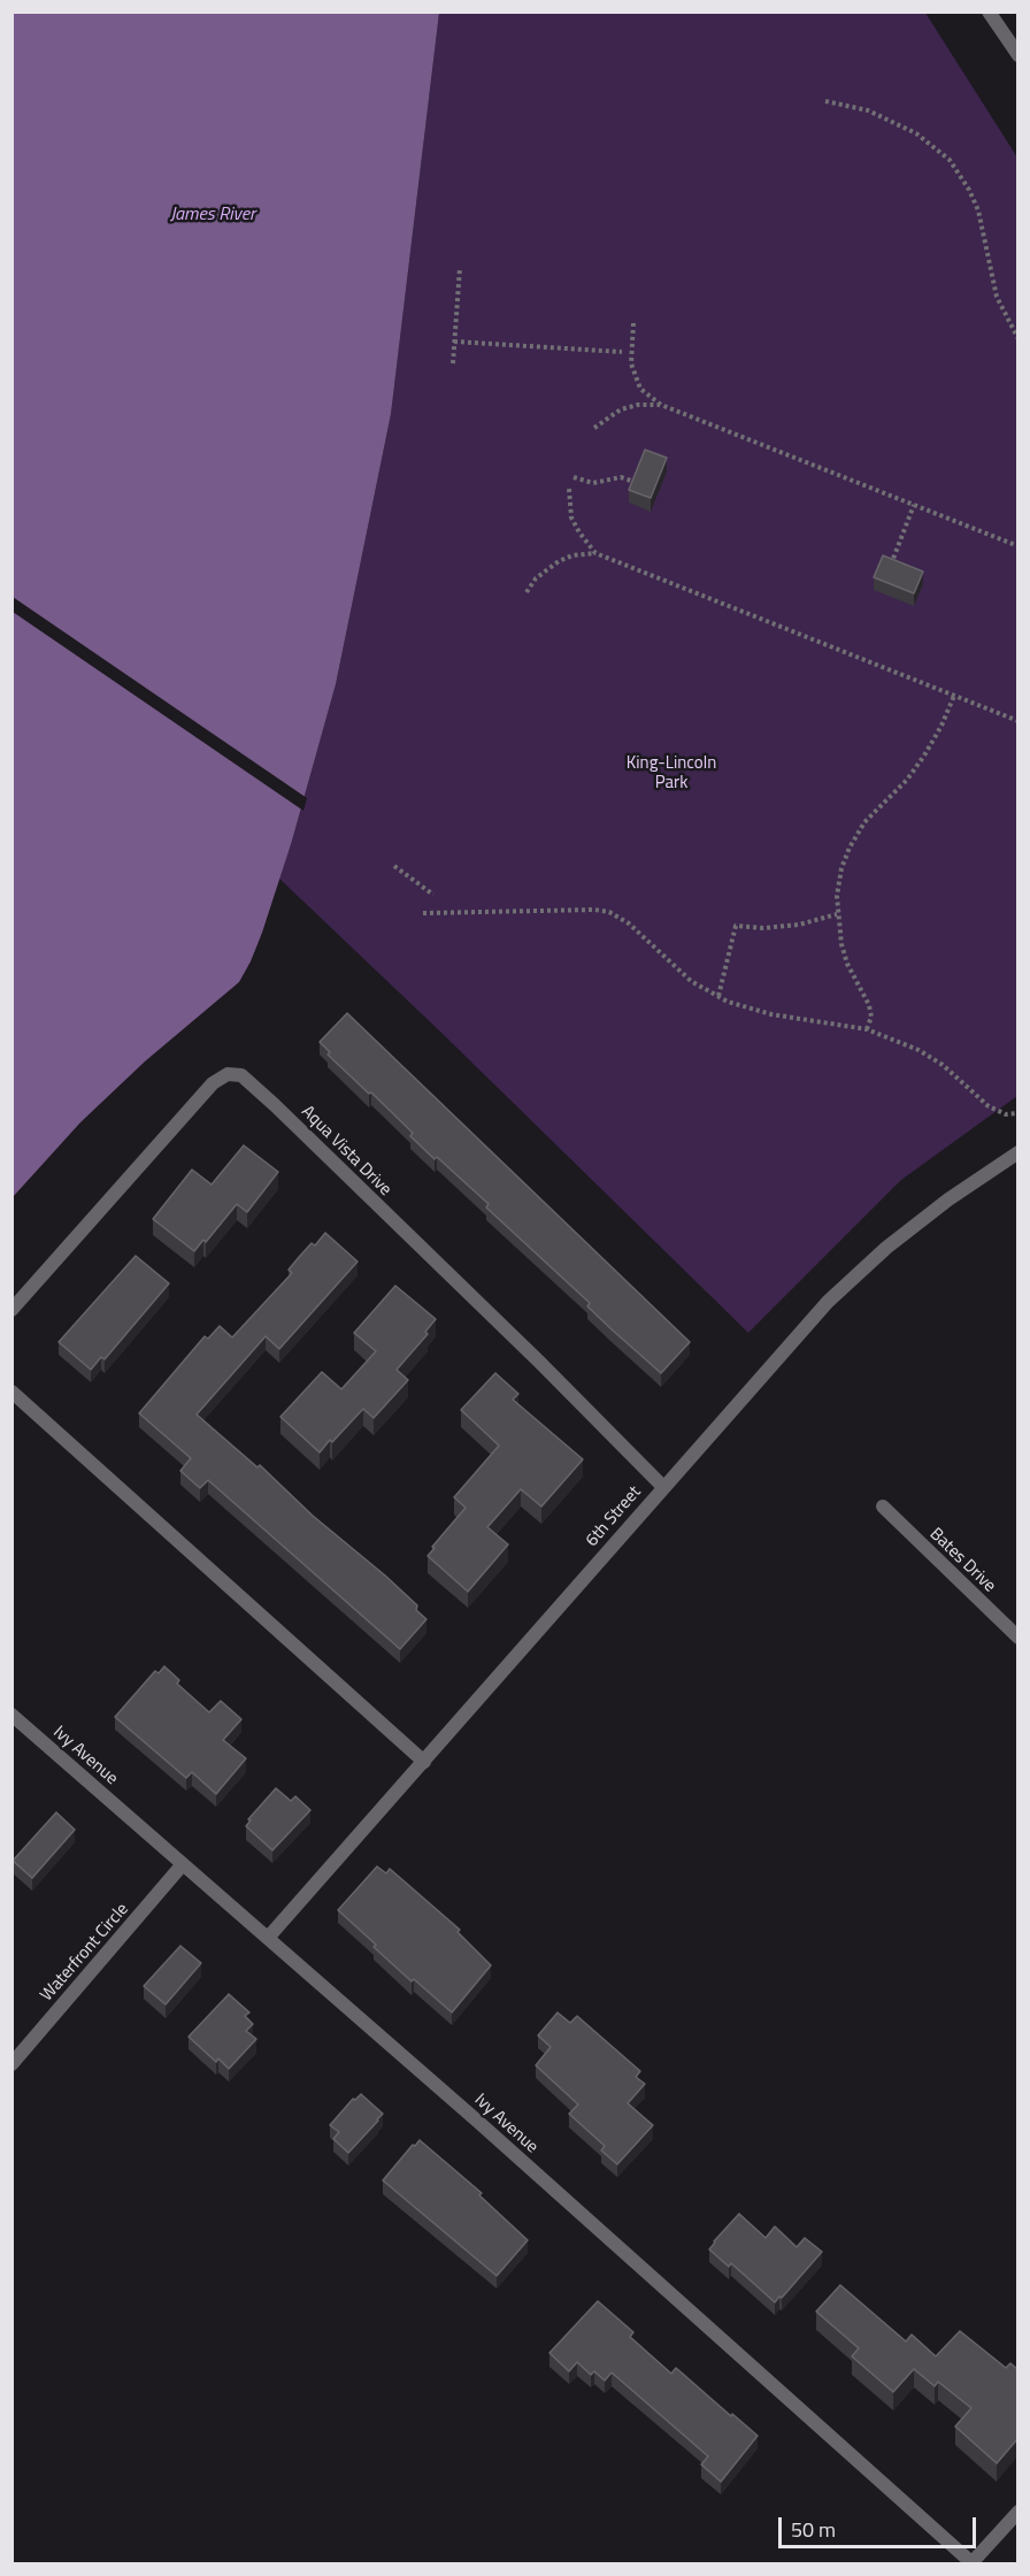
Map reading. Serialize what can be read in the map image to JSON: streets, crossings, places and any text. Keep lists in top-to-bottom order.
{
  "streets": {
    "street": [
      "Aqua Vista Drive",
      "6th Street",
      "Bates Drive",
      "Ivy Avenue",
      "Waterfront Circle"
    ]
  },
  "crossings": [
    ["Aqua Vista Drive", "6th Street"],
    ["6th Street", "Ivy Avenue"],
    ["Ivy Avenue", "Waterfront Circle"]
  ],
  "water": ["James River"],
  "parks": ["King-Lincoln Park"],
  "scale_bar": "50 m"
}
